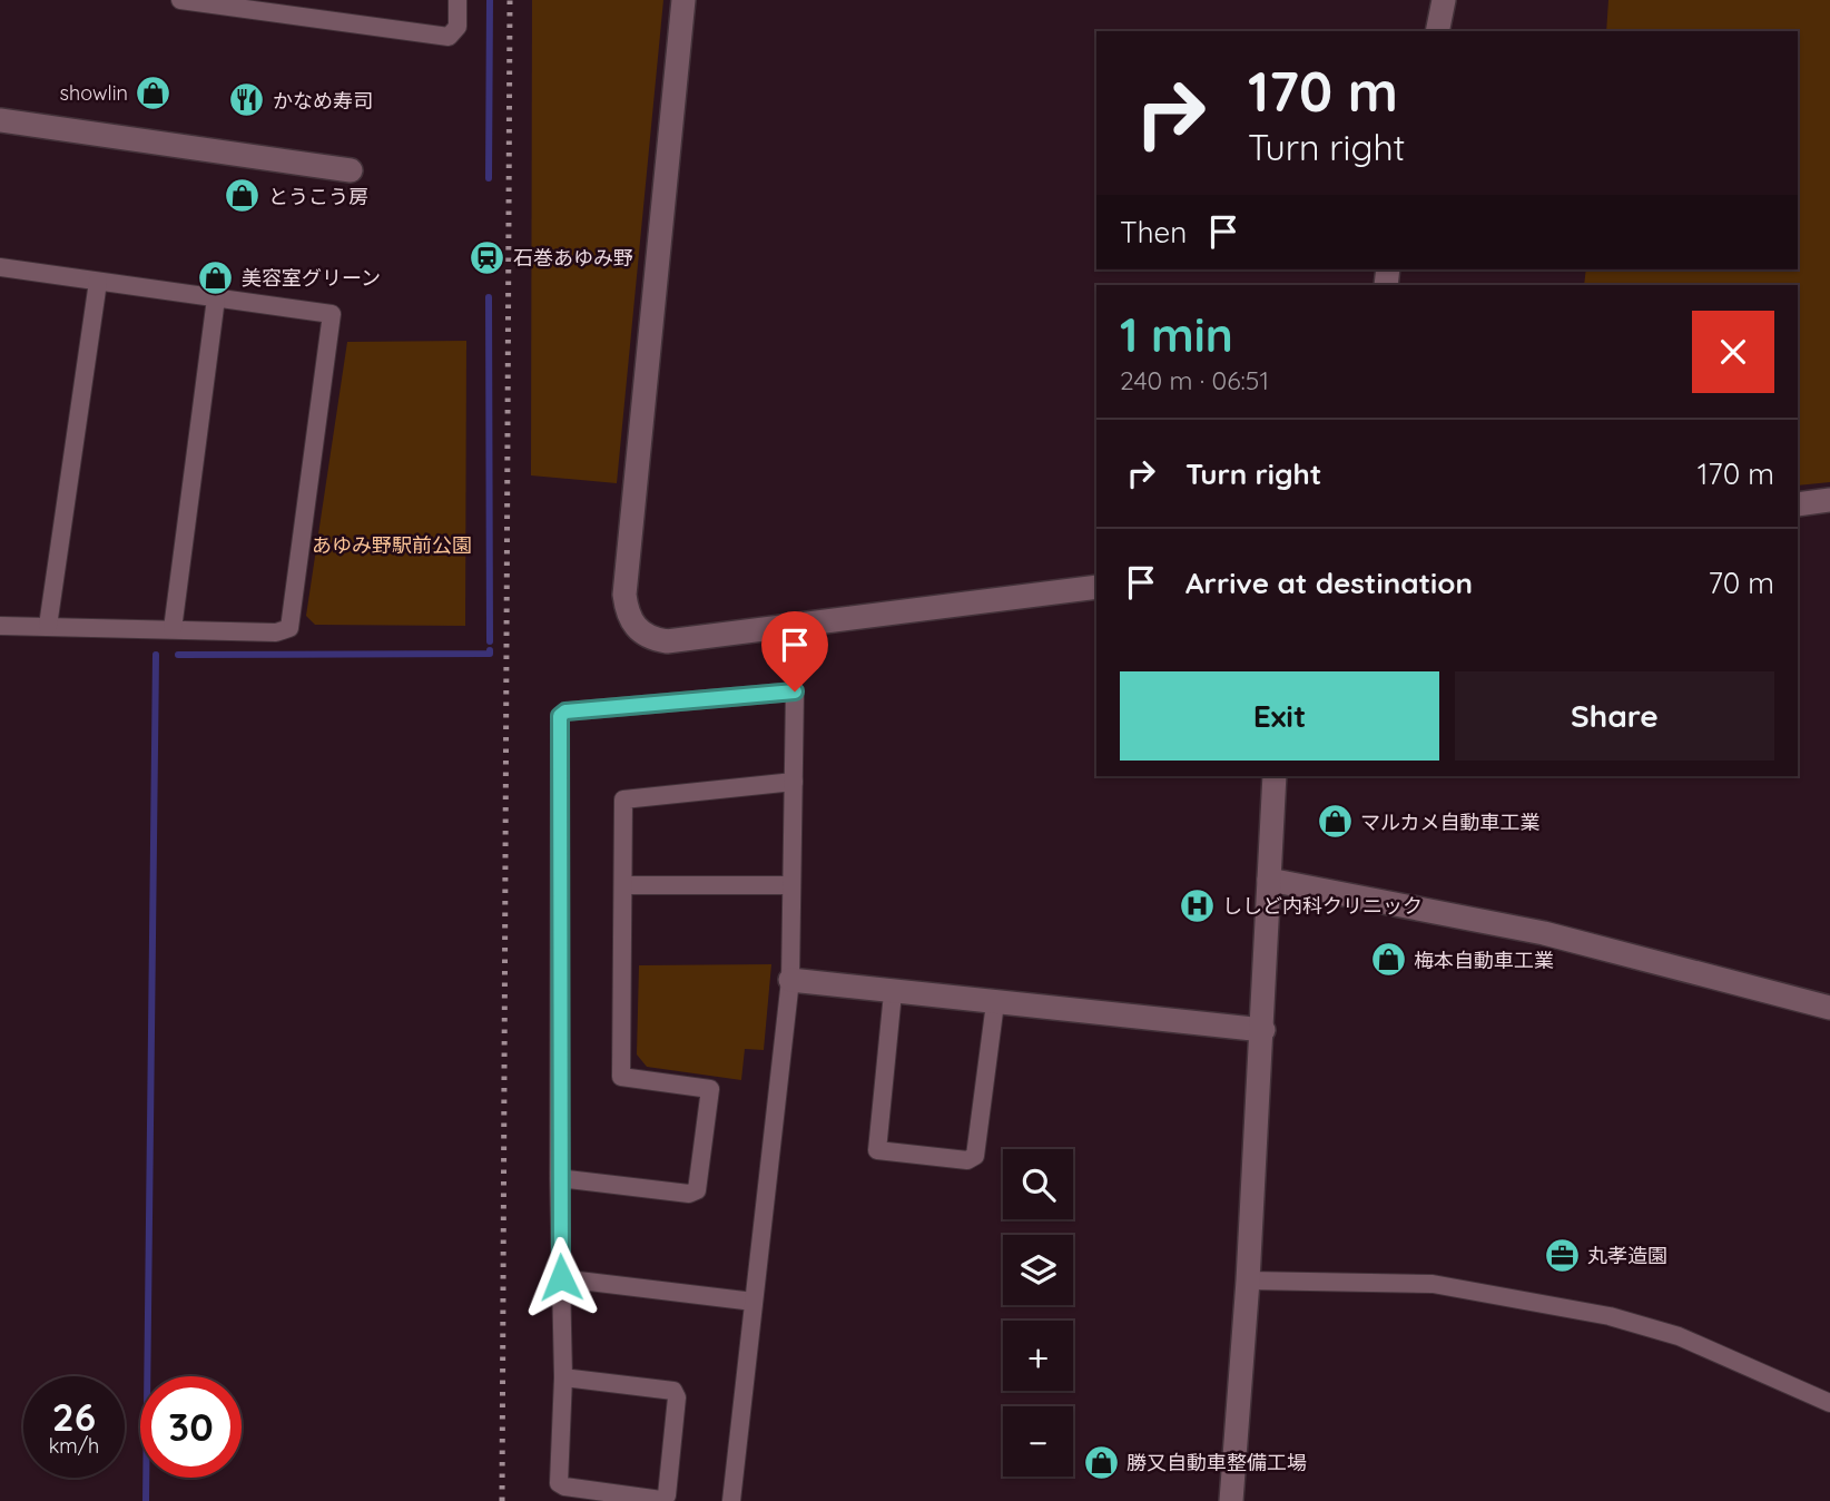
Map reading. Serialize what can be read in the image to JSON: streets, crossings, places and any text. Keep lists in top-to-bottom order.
{
  "parks": ["あゆみ野駅前公園"],
  "places": {
    "shop": [
      "showlin",
      "とうこう房",
      "美容室グリーン",
      "マルカメ自動車工業",
      "梅本自動車工業",
      "勝又自動車整備工場"
    ],
    "restaurant": ["かなめ寿司"],
    "station": ["石巻あゆみ野"],
    "hospital": ["ししど内科クリニック"],
    "office": ["丸孝造園"]
  },
  "page": {
    "turn": ["170 m", "Turn right"],
    "then": "Then",
    "heading": ["1 min", "240 m · 06:51"],
    "list": [
      {
        "name": "Turn right",
        "value": "170 m"
      },
      {
        "name": "Arrive at destination",
        "value": "70 m"
      }
    ],
    "buttons": ["Exit", "Share"],
    "map_buttons": ["+", "−"],
    "speed": "26 km/h",
    "limit": "30"
  }
}
